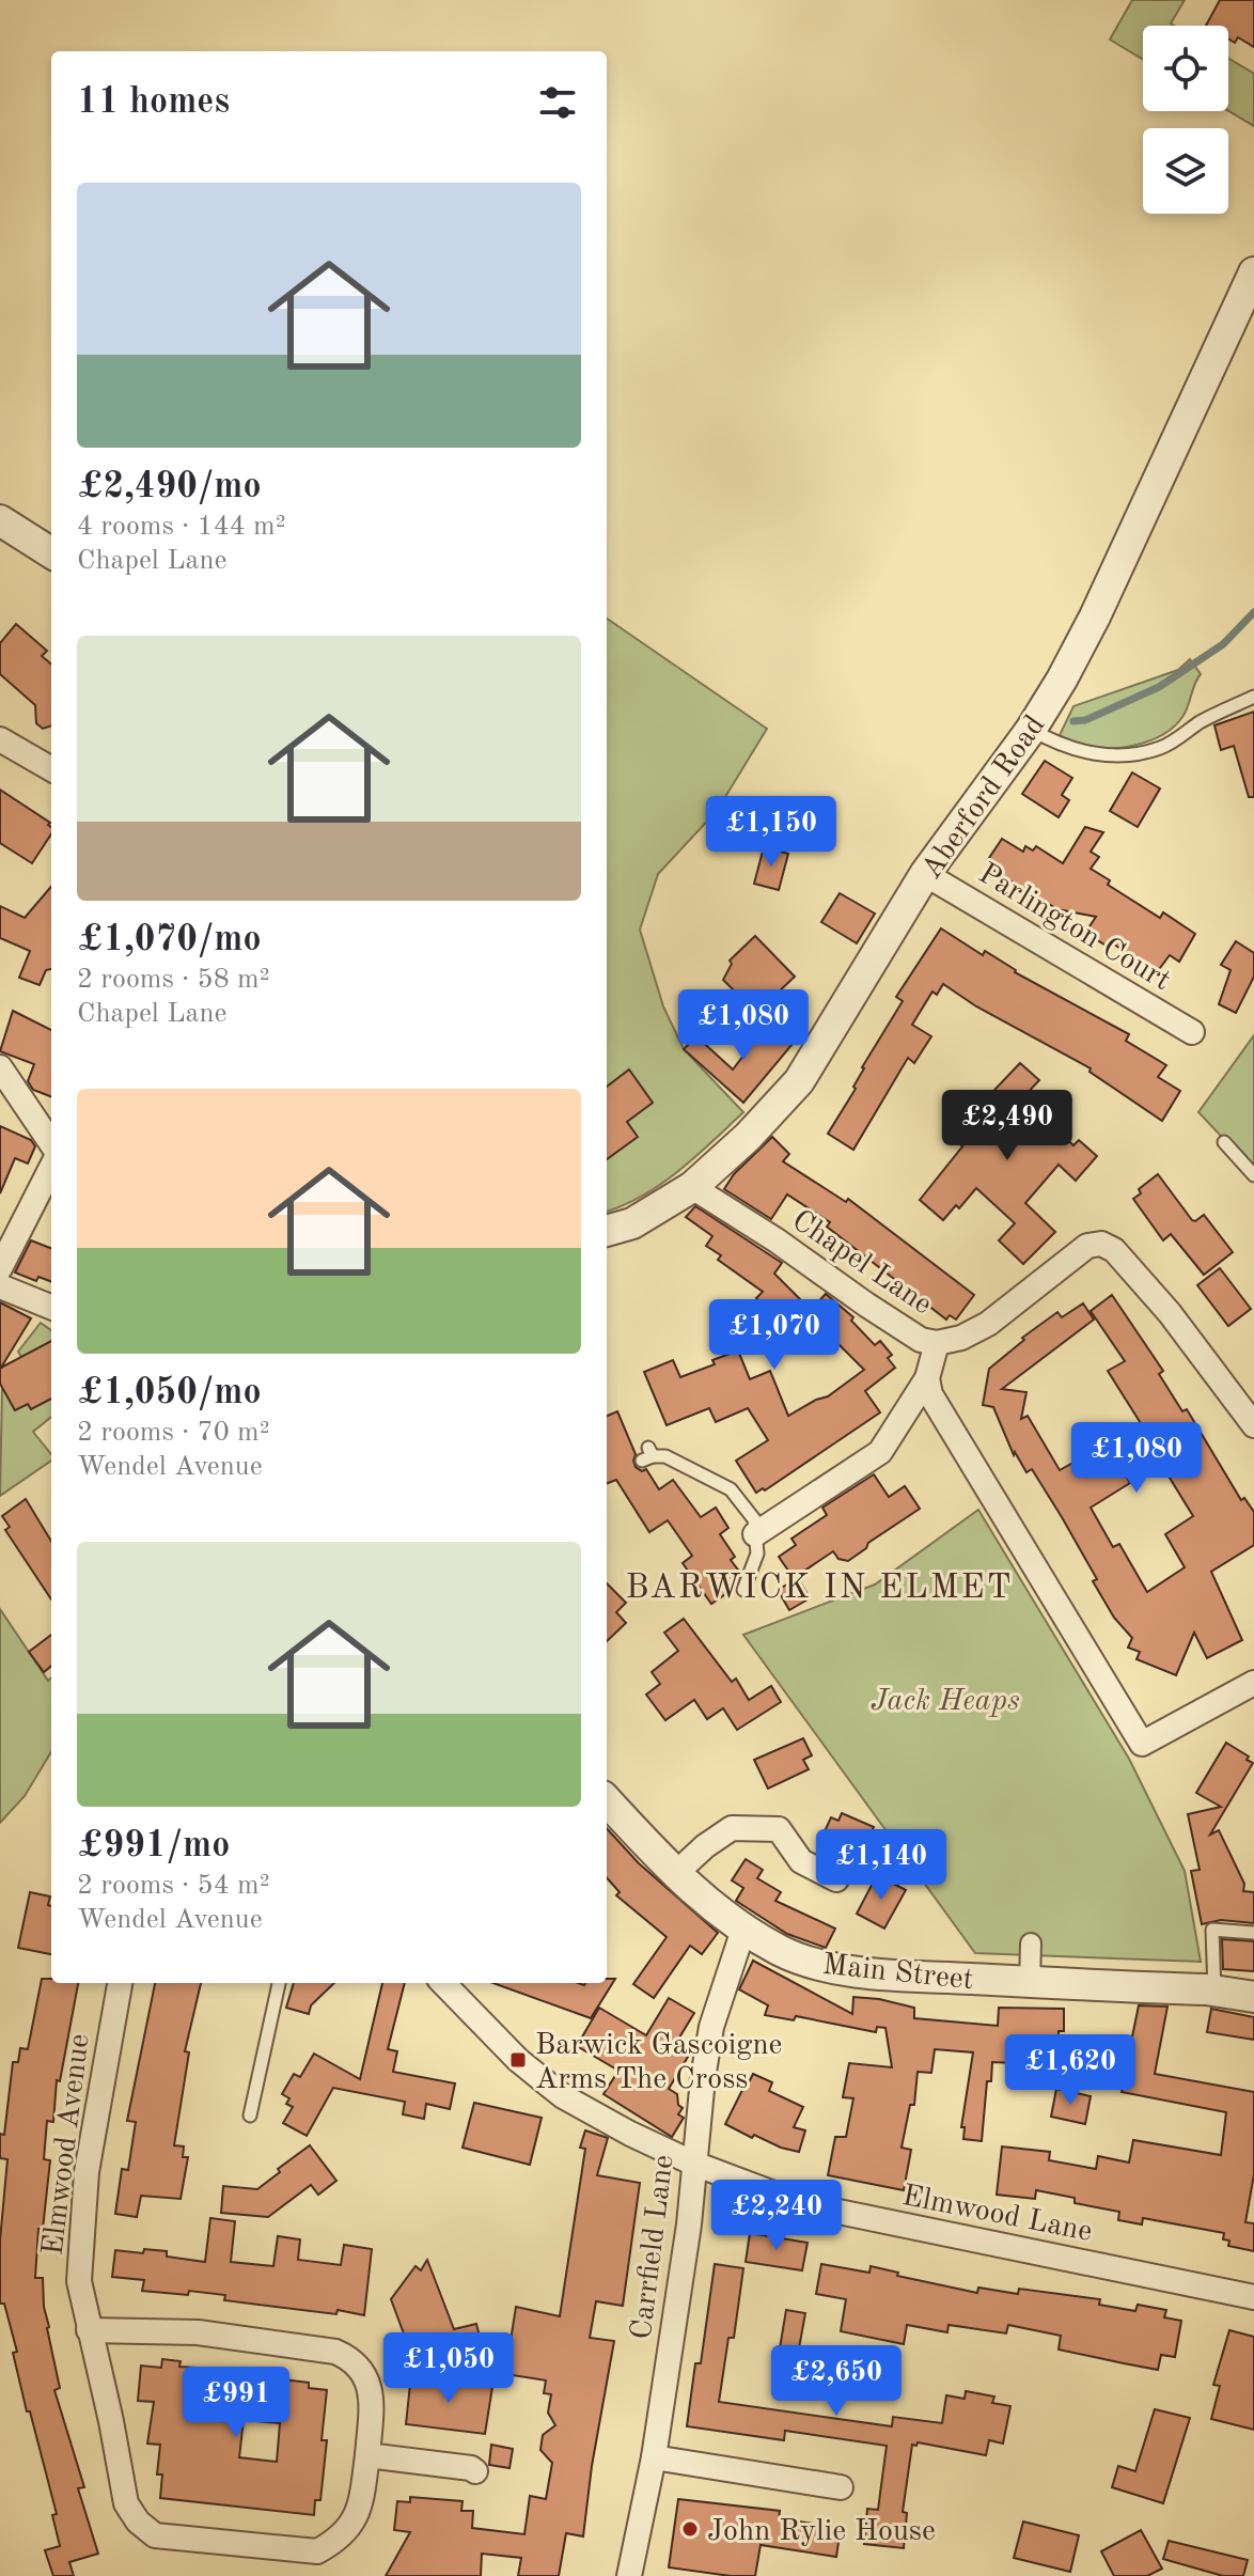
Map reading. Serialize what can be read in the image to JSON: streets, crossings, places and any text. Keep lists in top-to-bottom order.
{
  "streets": {
    "street": [
      "Aberford Road",
      "Parlington Court",
      "Chapel Lane",
      "Main Street",
      "Elmwood Avenue",
      "Elmwood Lane",
      "Carrfield Lane"
    ]
  },
  "crossings": [
    ["Aberford Road", "Parlington Court"],
    ["Aberford Road", "Chapel Lane"],
    ["Main Street", "Carrfield Lane"],
    ["Elmwood Lane", "Carrfield Lane"]
  ],
  "districts": ["BARWICK IN ELMET"],
  "parks": ["Jack Heaps"],
  "places": {
    "transit": ["Barwick Gascoigne Arms The Cross"],
    "other": ["John Rylie House"]
  },
  "page": {
    "heading": "11 homes",
    "list": [
      {
        "name": "£2,490/mo",
        "note": "4 rooms · 144 m² · Chapel Lane"
      },
      {
        "name": "£1,070/mo",
        "note": "2 rooms · 58 m² · Chapel Lane"
      },
      {
        "name": "£1,050/mo",
        "note": "2 rooms · 70 m² · Wendel Avenue"
      },
      {
        "name": "£991/mo",
        "note": "2 rooms · 54 m² · Wendel Avenue"
      }
    ],
    "price": [
      "£1,150",
      "£1,080",
      "£2,490",
      "£1,070",
      "£1,080",
      "£1,140",
      "£1,620",
      "£2,240",
      "£1,050",
      "£2,650",
      "£991"
    ]
  }
}
